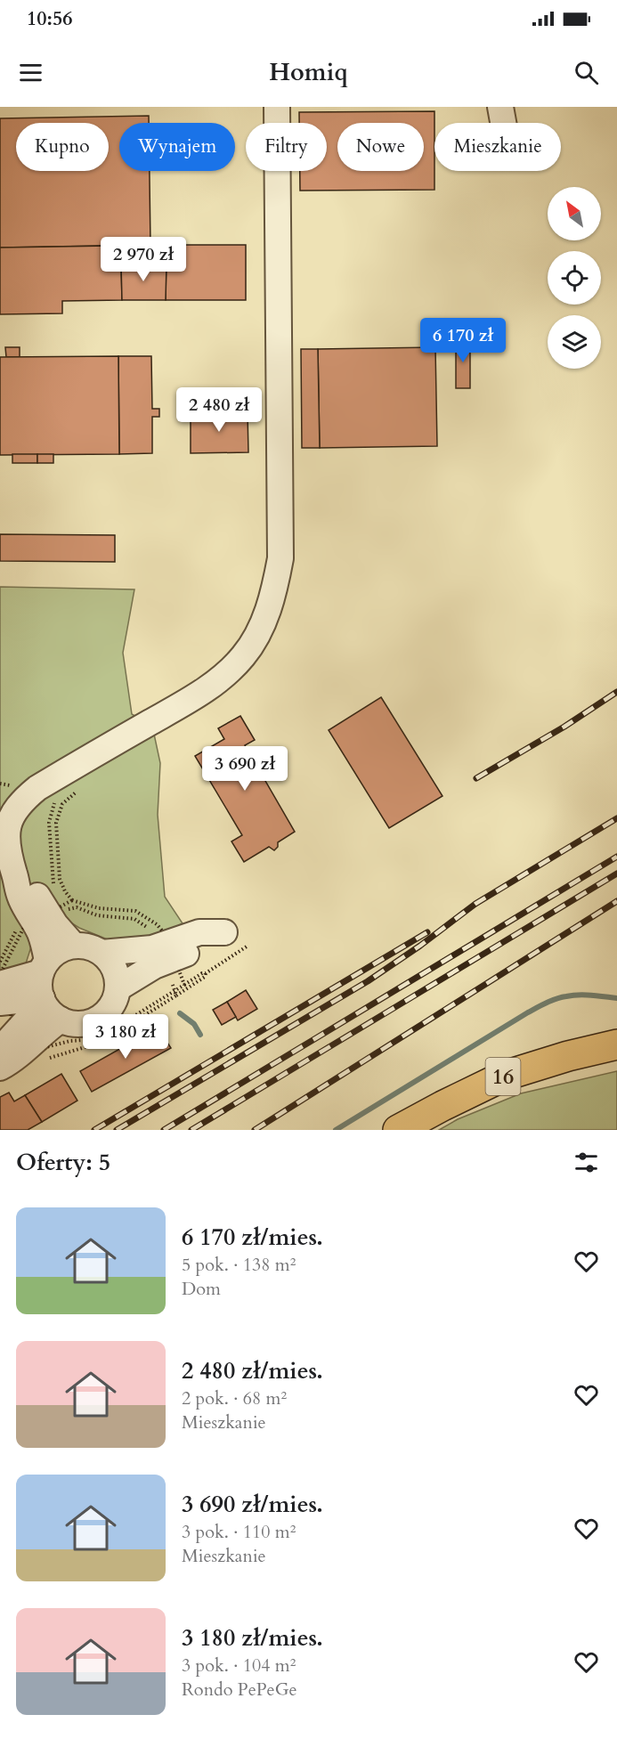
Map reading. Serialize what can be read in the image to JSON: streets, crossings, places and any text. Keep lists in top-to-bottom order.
{
  "streets": {
    "main road": ["16"]
  },
  "north": "top left",
  "page": {
    "status": "10:56",
    "header": "Homiq",
    "chip": [
      "Kupno",
      "Wynajem",
      "Filtry",
      "Nowe",
      "Mieszkanie"
    ],
    "price": [
      "2 970 zł",
      "6 170 zł",
      "2 480 zł",
      "3 690 zł",
      "3 180 zł"
    ],
    "heading": "Oferty: 5",
    "list": [
      {
        "name": "6 170 zł/mies.",
        "note": "5 pok. · 138 m² · Dom"
      },
      {
        "name": "2 480 zł/mies.",
        "note": "2 pok. · 68 m² · Mieszkanie"
      },
      {
        "name": "3 690 zł/mies.",
        "note": "3 pok. · 110 m² · Mieszkanie"
      },
      {
        "name": "3 180 zł/mies.",
        "note": "3 pok. · 104 m² · Rondo PePeGe"
      }
    ]
  }
}
